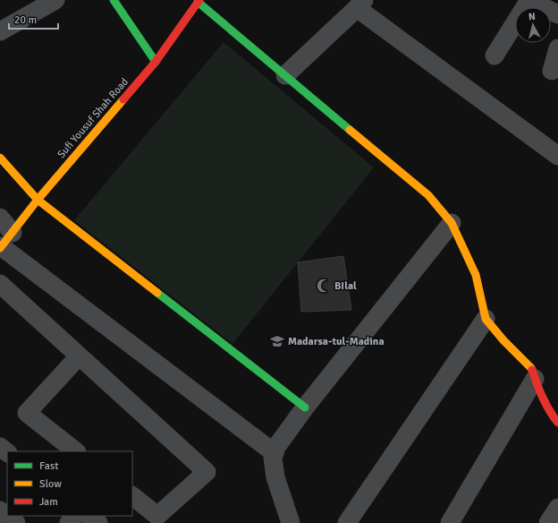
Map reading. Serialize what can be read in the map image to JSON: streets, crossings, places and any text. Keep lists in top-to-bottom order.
{
  "streets": {
    "street": ["Sufi Yousuf Shah Road"]
  },
  "places": {
    "mosque": ["BIlal"],
    "school or university": ["Madarsa-tul-Madina"]
  },
  "legend": ["Fast", "Slow", "Jam"],
  "scale_bar": "20 m",
  "north": "top"
}
